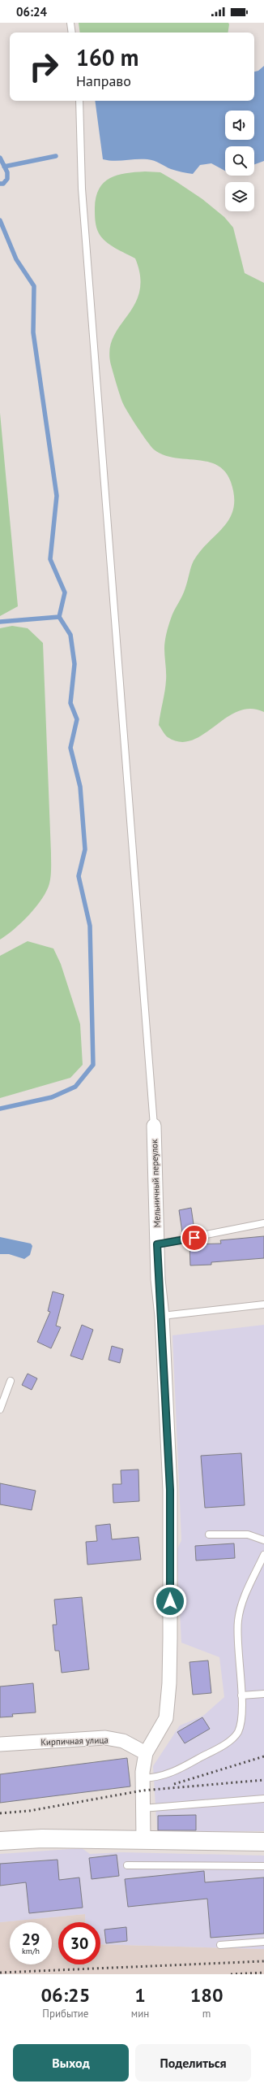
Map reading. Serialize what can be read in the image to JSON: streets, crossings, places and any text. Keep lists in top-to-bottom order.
{
  "streets": {
    "street": ["Мельничный переулок", "Кирпичная улица"]
  },
  "crossings": [
    ["Мельничный переулок", "Кирпичная улица"]
  ],
  "page": {
    "status": "06:24",
    "turn": ["160 m", "Направо"],
    "speed": "29 km/h",
    "limit": "30",
    "eta": [
      "06:25",
      "Прибытие",
      "1",
      "мин",
      "180",
      "m"
    ],
    "buttons": ["Выход", "Поделиться"]
  }
}
